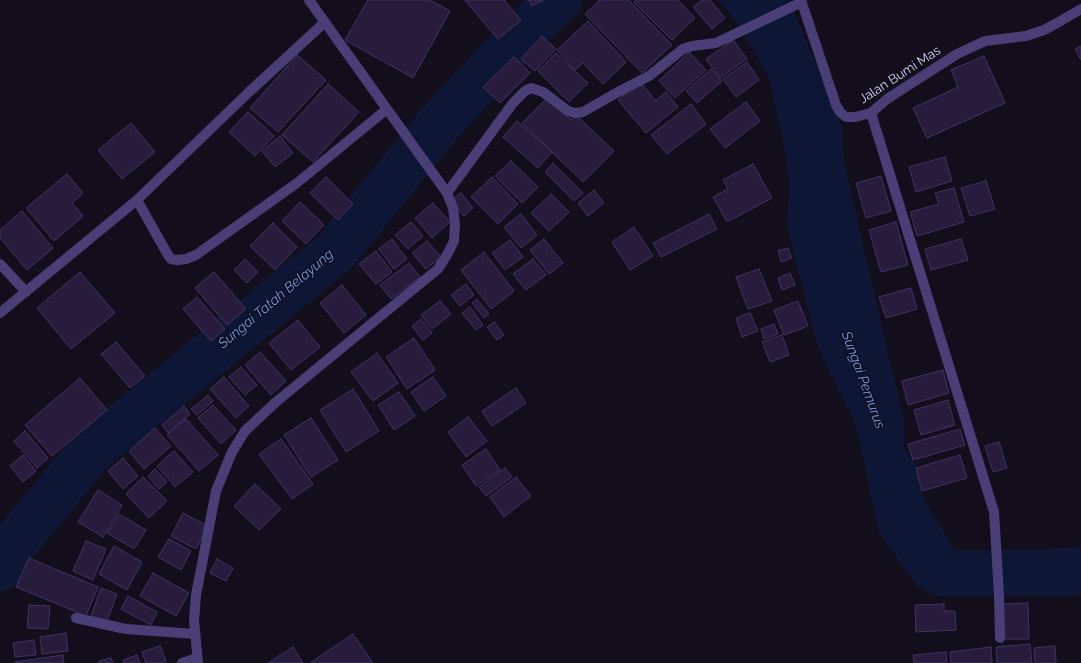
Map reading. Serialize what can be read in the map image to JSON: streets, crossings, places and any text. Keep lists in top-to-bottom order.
{
  "streets": {
    "street": ["Jalan Bumi Mas"]
  },
  "water": ["Sungai Tatah Belayung", "Sungai Pemurus"]
}
